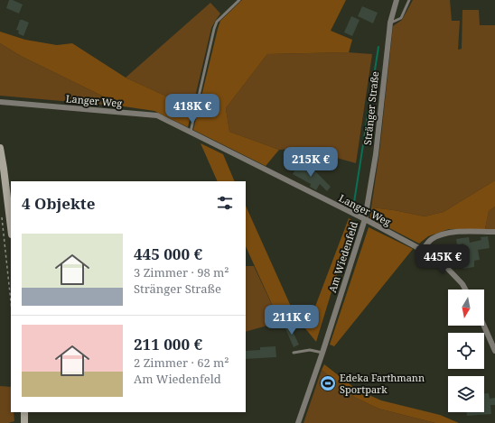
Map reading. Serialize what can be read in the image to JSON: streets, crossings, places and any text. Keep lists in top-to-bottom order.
{
  "streets": {
    "street": ["Langer Weg", "Stränger Straße", "Am Wiedenfeld"]
  },
  "crossings": [
    ["Langer Weg", "Stränger Straße"],
    ["Langer Weg", "Am Wiedenfeld"],
    ["Stränger Straße", "Am Wiedenfeld"]
  ],
  "places": {
    "sports": ["Edeka Farthmann Sportpark"]
  },
  "north": "bottom",
  "page": {
    "price": [
      "418K €",
      "215K €",
      "445K €",
      "211K €"
    ],
    "heading": "4 Objekte",
    "list": [
      {
        "name": "445 000 €",
        "note": "3 Zimmer · 98 m² · Stränger Straße"
      },
      {
        "name": "211 000 €",
        "note": "2 Zimmer · 62 m² · Am Wiedenfeld"
      }
    ]
  }
}
